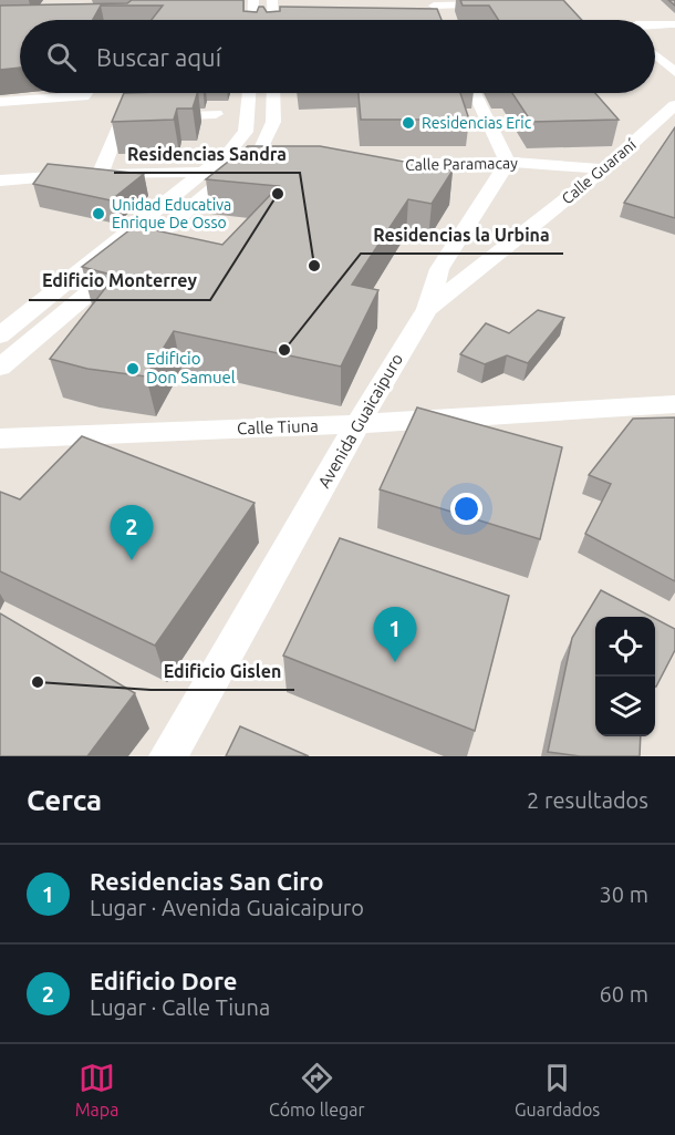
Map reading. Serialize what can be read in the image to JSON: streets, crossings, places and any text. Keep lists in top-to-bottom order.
{
  "streets": {
    "street": [
      "Calle Paramacay",
      "Calle Guaraní",
      "Avenida Guaicaipuro",
      "Calle Tiuna"
    ]
  },
  "crossings": [
    ["Calle Paramacay", "Calle Guaraní"],
    ["Calle Paramacay", "Avenida Guaicaipuro"],
    ["Calle Guaraní", "Avenida Guaicaipuro"],
    ["Avenida Guaicaipuro", "Calle Tiuna"]
  ],
  "places": [
    "Residencias Eric",
    "Edificio Monterrey",
    "Unidad Educativa Enrique De Osso",
    "Residencias Sandra",
    "Residencias la Urbina",
    "Edificio Don Samuel",
    "Edificio Gislen"
  ],
  "page": {
    "search": "Buscar aquí",
    "pins": ["2", "1"],
    "heading": ["Cerca", "2 resultados"],
    "list": [
      {
        "mark": "1",
        "name": "Residencias San Ciro",
        "note": "Lugar · Avenida Guaicaipuro",
        "value": "30 m"
      },
      {
        "mark": "2",
        "name": "Edificio Dore",
        "note": "Lugar · Calle Tiuna",
        "value": "60 m"
      }
    ],
    "nav": ["Mapa", "Cómo llegar", "Guardados"]
  }
}
